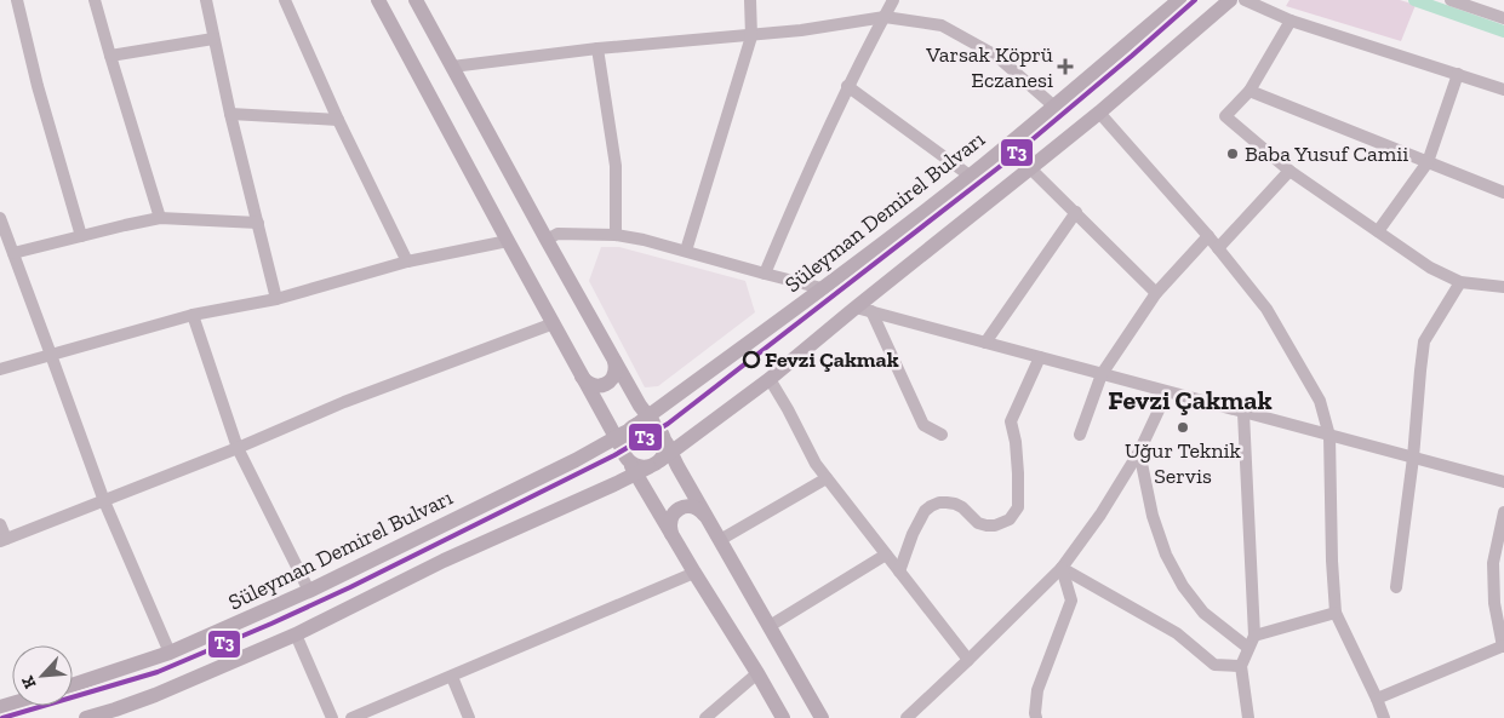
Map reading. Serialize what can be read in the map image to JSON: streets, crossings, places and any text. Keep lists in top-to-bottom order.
{
  "streets": {
    "main road": ["Süleyman Demirel Bulvarı"]
  },
  "districts": ["Fevzi Çakmak"],
  "places": {
    "health": ["Varsak Köprü Eczanesi"],
    "other": ["Baba Yusuf Camii", "Fevzi Çakmak", "Uğur Teknik Servis"]
  },
  "lines": ["transit line T3"],
  "north": "bottom left"
}
